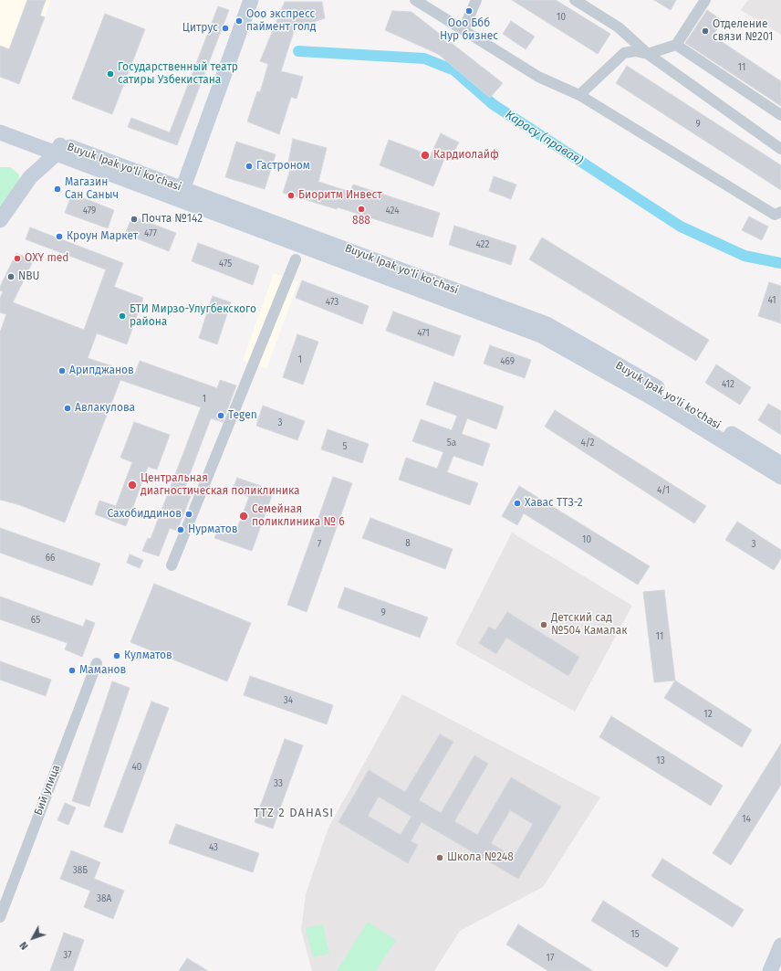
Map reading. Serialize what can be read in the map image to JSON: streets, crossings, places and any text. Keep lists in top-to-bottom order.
{
  "streets": {
    "main road": ["Buyuk Ipak yo'li ko'chasi"],
    "street": ["Бий улица"]
  },
  "districts": ["TTZ 2 DAHASI"],
  "water": ["Карасу (правая)"],
  "places": [
    "Ооо Ббб Нур бизнес",
    "Ооо экспресс паймент голд",
    "Цитрус",
    "Отделение связи №201",
    "Государственный театр сатиры Узбекистана",
    "Кардиолайф",
    "Гастроном",
    "Магазин Сан Саныч",
    "Биоритм Инвест",
    "888",
    "Почта №142",
    "Кроун Маркет",
    "OXY med",
    "NBU",
    "БТИ Мирзо-Улугбекского района",
    "Арипджанов",
    "Авлакулова",
    "Tegen",
    "Центральная диагностическая поликлиника",
    "Хавас ТТЗ-2",
    "Сахобиддинов",
    "Семейная поликлиника № 6",
    "Нурматов",
    "Детский сад №504 Камалак",
    "Кулматов",
    "Маманов",
    "Школа №248"
  ],
  "house_numbers": [
    "10",
    "11",
    "9",
    "479",
    "424",
    "477",
    "422",
    "475",
    "41",
    "473",
    "471",
    "1",
    "469",
    "412",
    "1",
    "3",
    "5а",
    "4/2",
    "5",
    "4/1",
    "10",
    "8",
    "7",
    "3",
    "66",
    "9",
    "65",
    "11",
    "34",
    "12",
    "13",
    "40",
    "33",
    "14",
    "43",
    "38Б",
    "38A",
    "15",
    "37",
    "17"
  ],
  "north": "bottom left"
}
